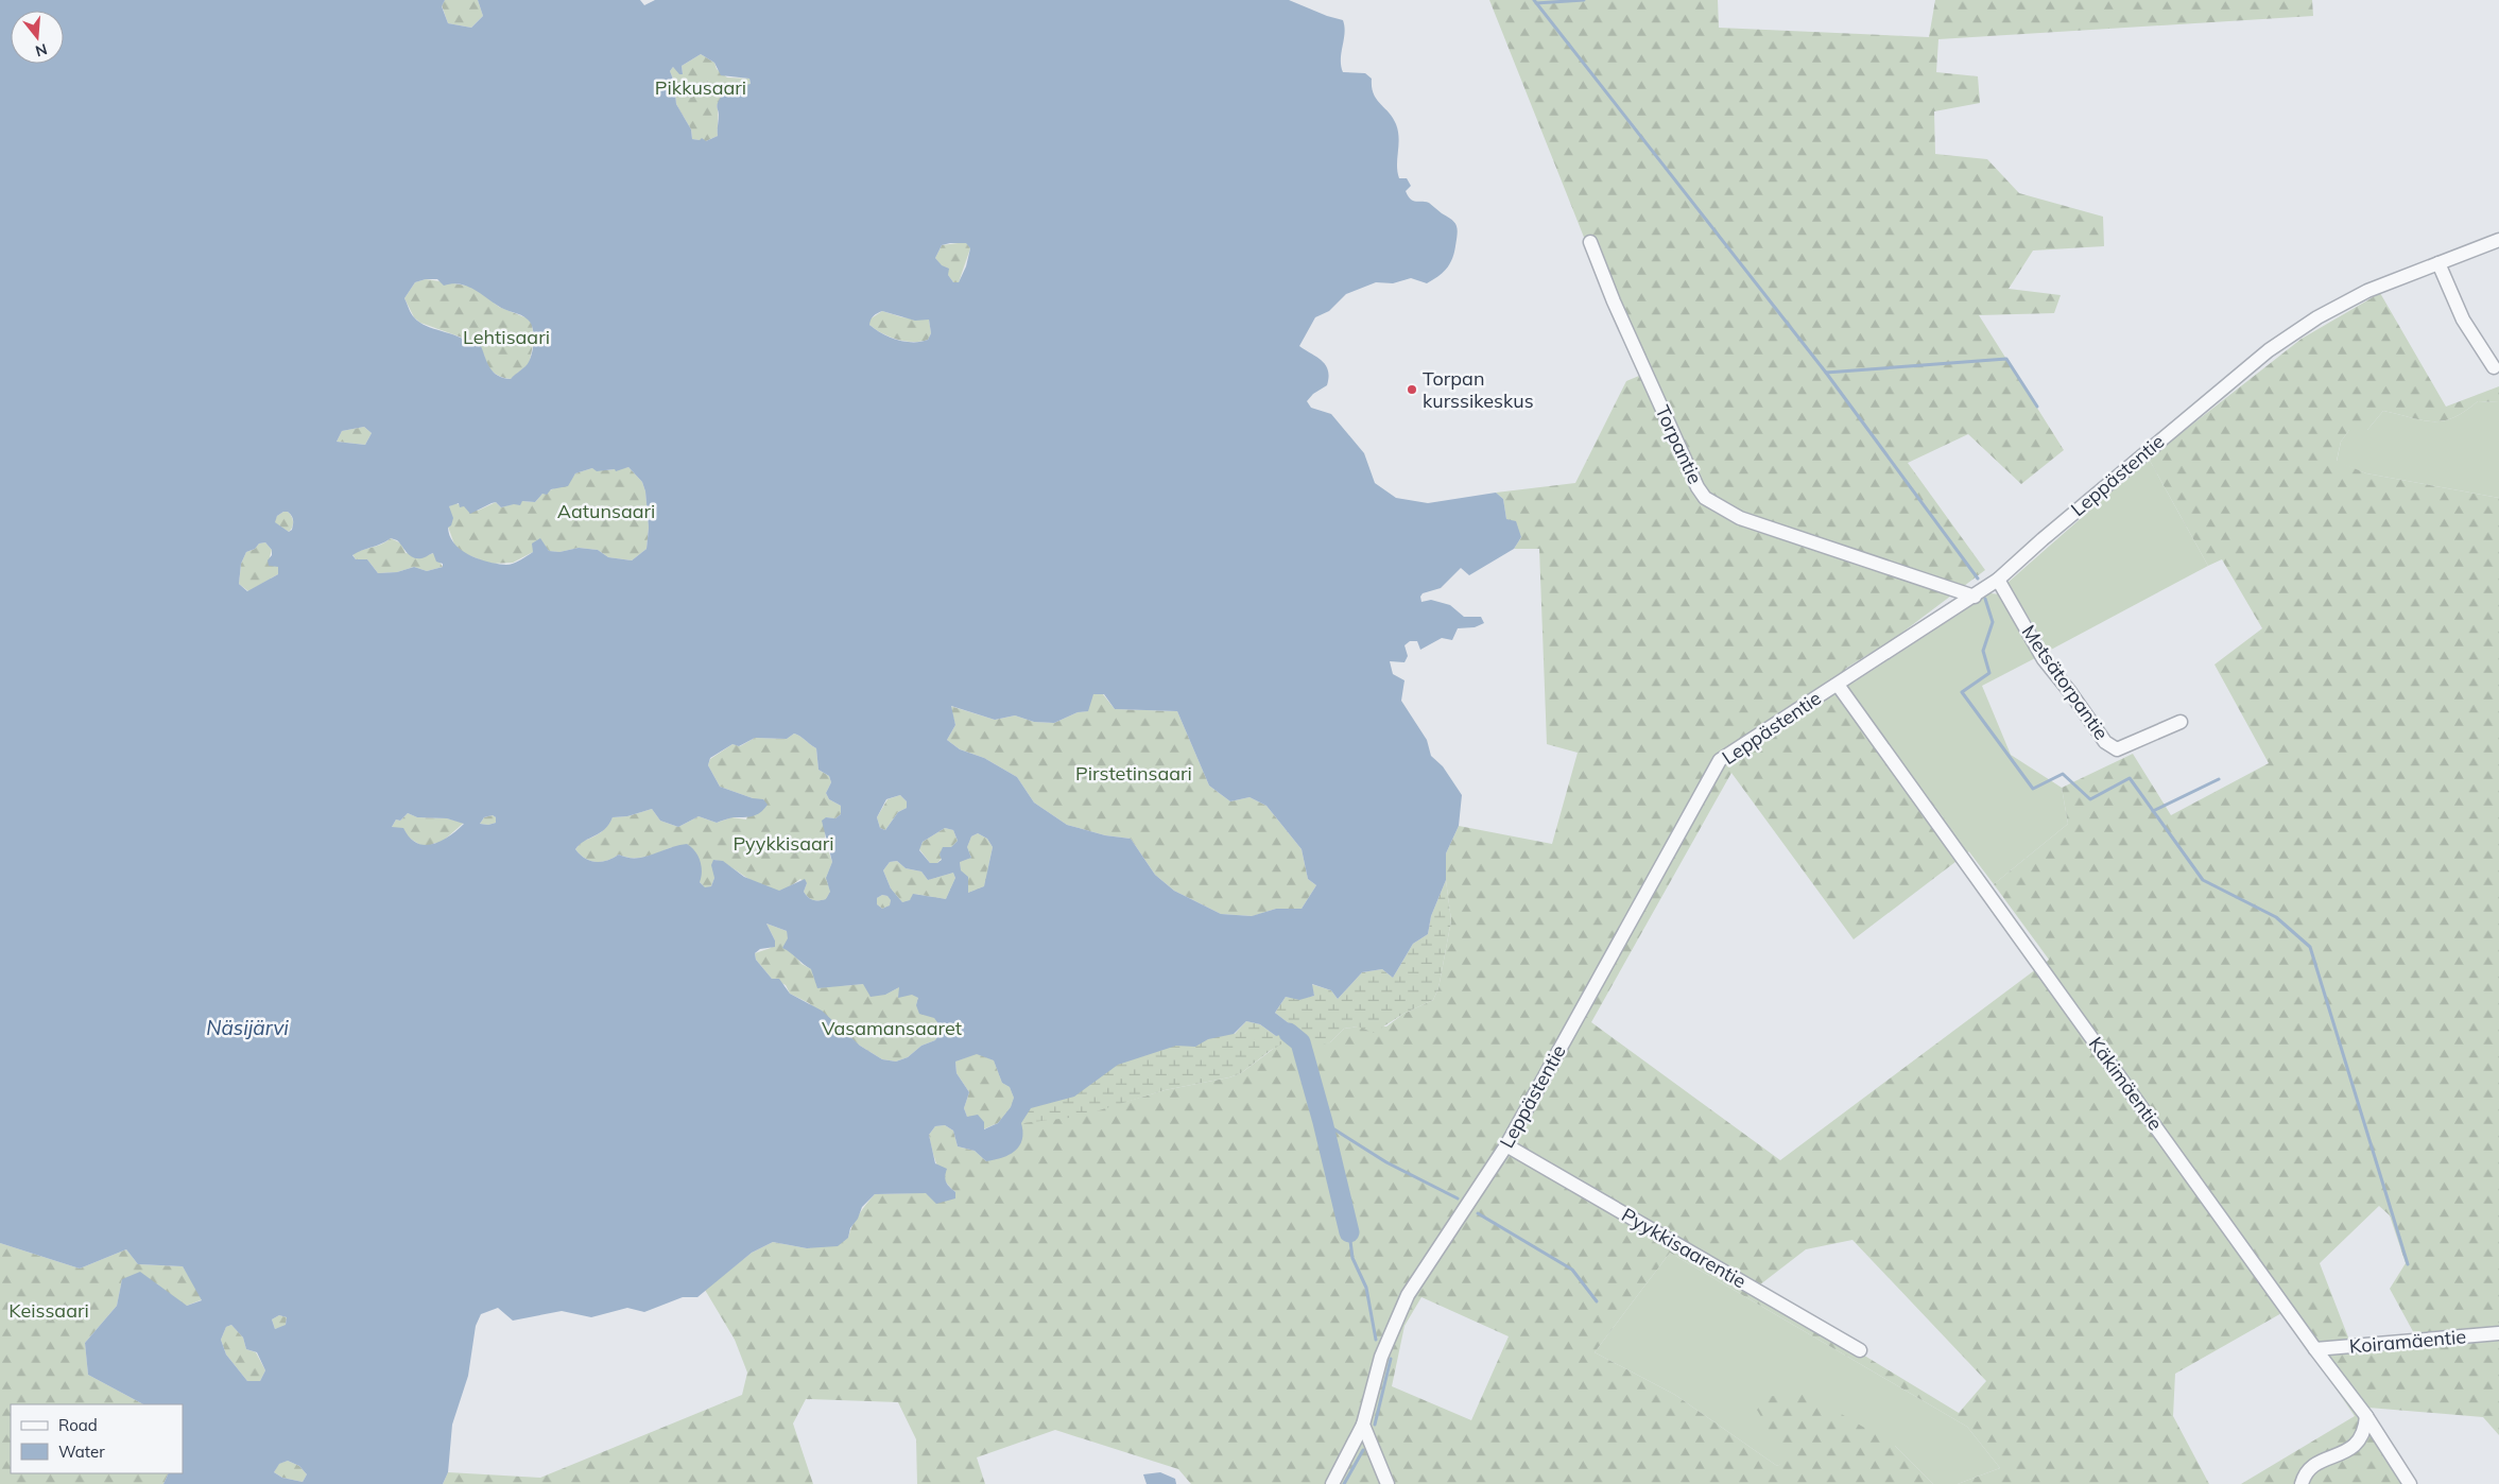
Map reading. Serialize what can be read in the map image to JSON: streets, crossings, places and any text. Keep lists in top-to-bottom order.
{
  "streets": {
    "street": [
      "Torpantie",
      "Leppästentie",
      "Metsätorpantie",
      "Käkimäentie",
      "Pyykkisaarentie",
      "Koiramäentie"
    ]
  },
  "crossings": [
    ["Torpantie", "Leppästentie"],
    ["Leppästentie", "Metsätorpantie"],
    ["Leppästentie", "Käkimäentie"],
    ["Leppästentie", "Pyykkisaarentie"],
    ["Käkimäentie", "Koiramäentie"]
  ],
  "water": ["Näsijärvi"],
  "parks": [
    "Pikkusaari",
    "Lehtisaari",
    "Aatunsaari",
    "Pirstetinsaari",
    "Pyykkisaari",
    "Vasamansaaret",
    "Keissaari"
  ],
  "places": ["Torpan kurssikeskus"],
  "legend": ["Road", "Water"],
  "north": "bottom"
}
